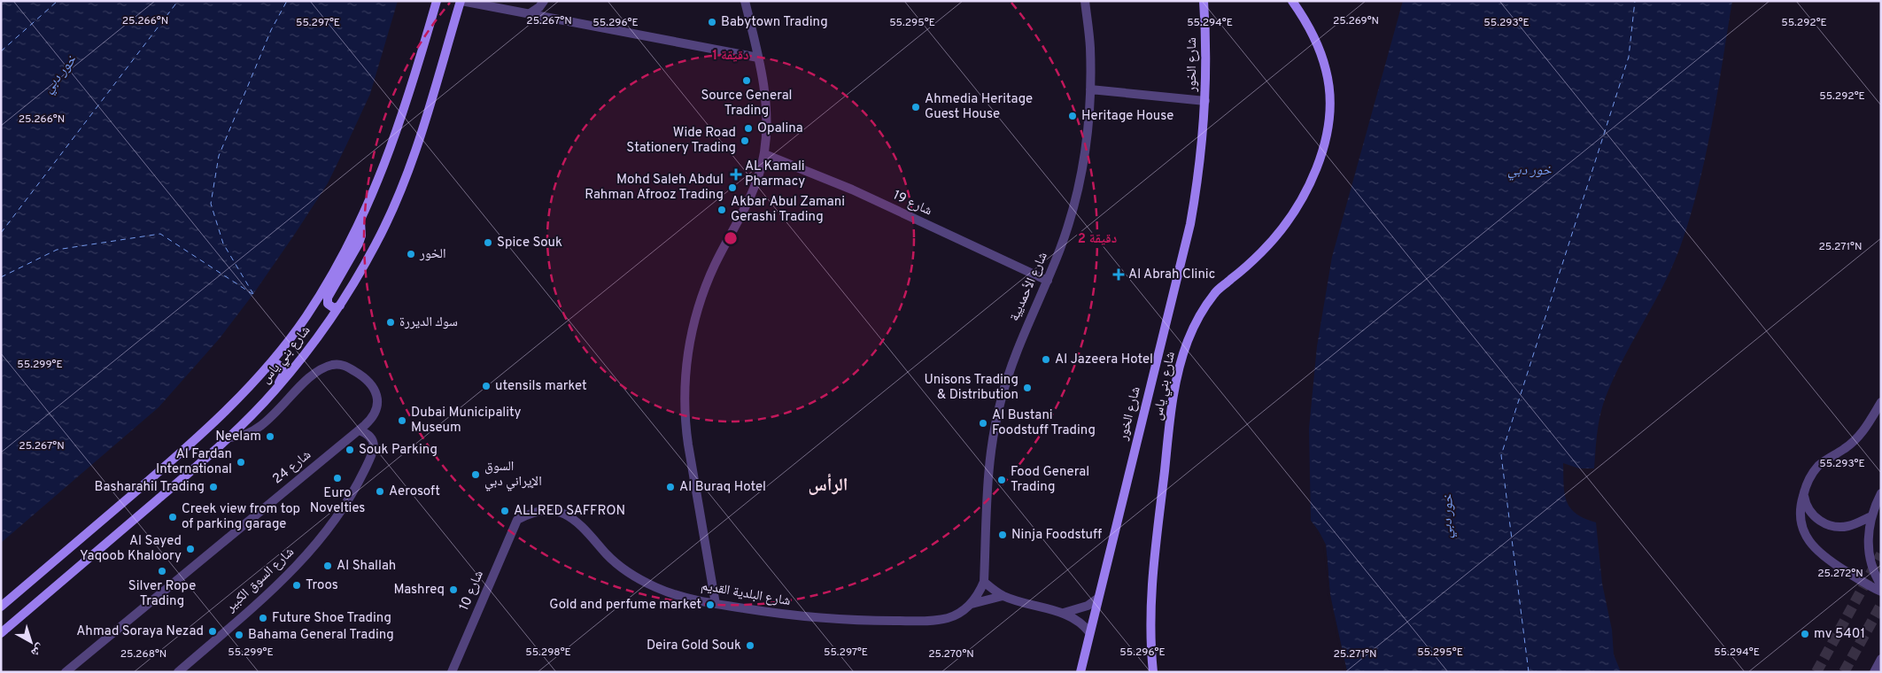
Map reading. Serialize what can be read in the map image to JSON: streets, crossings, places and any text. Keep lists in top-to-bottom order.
{
  "streets": {
    "main road": ["شارع الخور", "شارع بني ياس"],
    "street": [
      "شارع 19",
      "شارع الأحمديية",
      "شارع 24",
      "شارع السوق الكبير",
      "شارع 10",
      "شارع البلدية القديم"
    ]
  },
  "crossings": [
    ["شارع 19", "شارع الأحمديية"],
    ["شارع الأحمديية", "شارع البلدية القديم"],
    ["شارع بني ياس", "شارع 24"],
    ["شارع 24", "شارع السوق الكبير"],
    ["شارع 10", "شارع البلدية القديم"]
  ],
  "districts": ["الرأس"],
  "water": ["خور دبي"],
  "places": {
    "other": [
      "Babytown Trading",
      "Source General Trading",
      "Ahmedia Heritage Guest House",
      "Heritage House",
      "Opalina",
      "Wide Road Stationery Trading",
      "Mohd Saleh Abdul Rahman Afrooz Trading",
      "Akbar Abul Zamani Gerashi Trading",
      "Spice Souk",
      "الخور",
      "سوك الديررة",
      "Al Jazeera Hotel",
      "utensils market",
      "Unisons Trading & Distribution",
      "Dubai Municipality Museum",
      "Al Bustani Foodstuff Trading",
      "Neelam",
      "Souk Parking",
      "Al Fardan International",
      "السوق الإيراني دبي",
      "Euro Novelties",
      "Food General Trading",
      "Basharahil Trading",
      "Al Buraq Hotel",
      "Aerosoft",
      "ALLRED SAFFRON",
      "Creek view from top of parking garage",
      "Ninja Foodstuff",
      "Al Sayed Yaqoob Khaloory",
      "Al Shallah",
      "Silver Rope Trading",
      "Troos",
      "Mashreq",
      "Gold and perfume market",
      "Future Shoe Trading",
      "Ahmad Soraya Nezad",
      "mv 5401",
      "Bahama General Trading",
      "Deira Gold Souk"
    ],
    "health": ["AL Kamali Pharmacy", "Al Abrah Clinic"]
  },
  "north": "bottom right",
  "coordinates": [
    "25.266°N",
    "25.267°N",
    "25.269°N",
    "55.297°E",
    "55.296°E",
    "55.294°E",
    "55.292°E",
    "55.295°E",
    "55.293°E",
    "25.271°N",
    "55.299°E",
    "25.272°N",
    "55.298°E",
    "25.268°N",
    "25.270°N"
  ],
  "rings": ["1 دقيقة", "2 دقيقة"]
}
